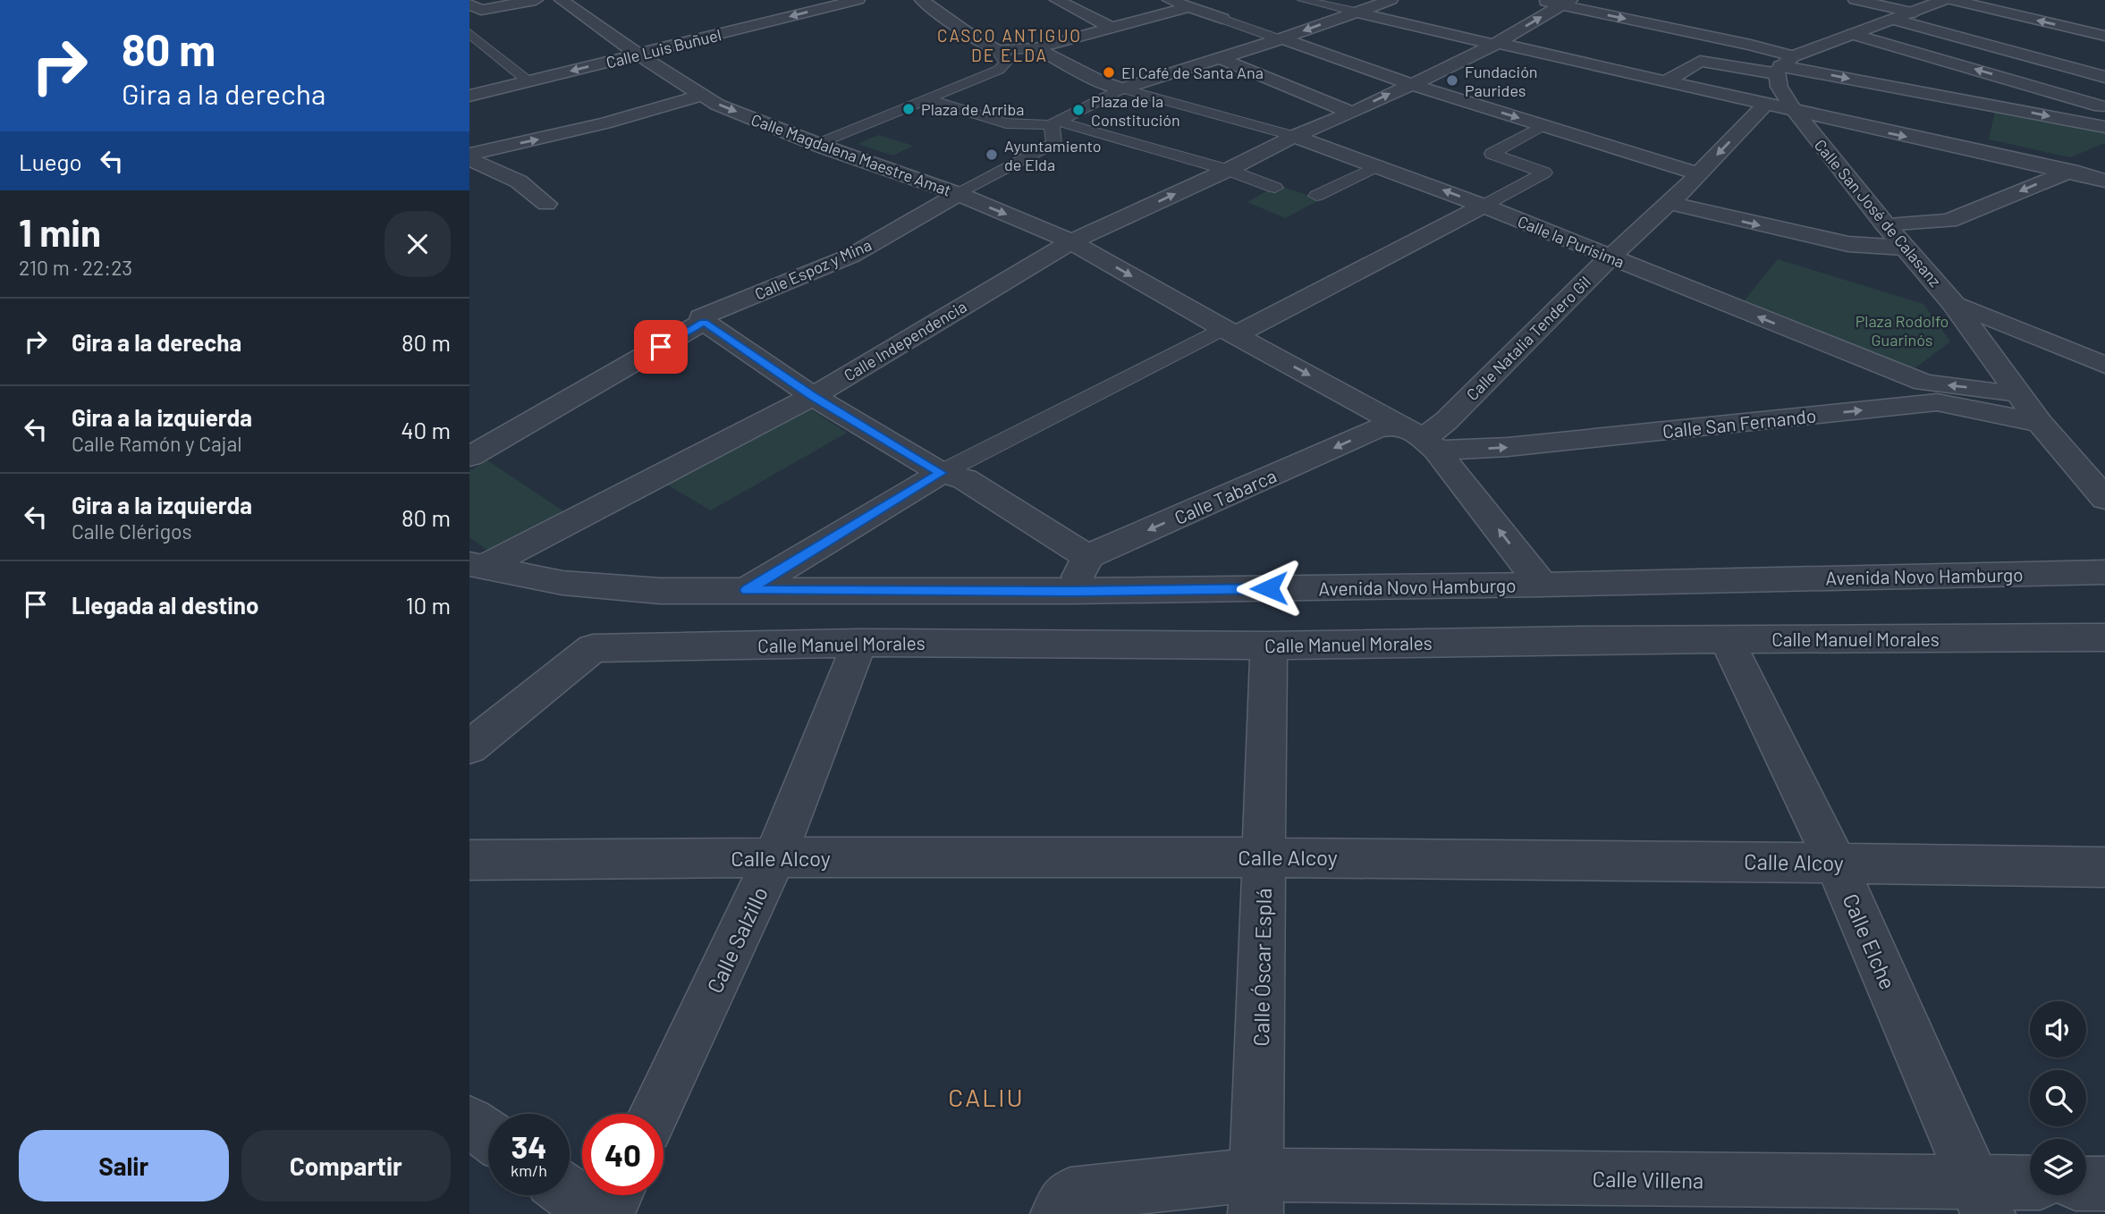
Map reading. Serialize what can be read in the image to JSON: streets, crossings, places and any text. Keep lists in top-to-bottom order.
{
  "streets": {
    "street": [
      "Calle Luis Buñuel",
      "Calle Magdalena Maestre Amat",
      "Calle San José de Calasanz",
      "Calle la Purísima",
      "Calle Espoz y Mina",
      "Calle Natalia Tendero Gil",
      "Calle Independencia",
      "Calle San Fernando",
      "Calle Tabarca",
      "Avenida Novo Hamburgo",
      "Calle Manuel Morales",
      "Calle Alcoy",
      "Calle Salzillo",
      "Calle Elche",
      "Calle Óscar Esplá",
      "Calle Villena"
    ]
  },
  "crossings": [
    ["Calle Luis Buñuel", "Calle Magdalena Maestre Amat"],
    ["Calle Magdalena Maestre Amat", "Calle Espoz y Mina"],
    ["Calle Magdalena Maestre Amat", "Calle Natalia Tendero Gil"],
    ["Calle Magdalena Maestre Amat", "Calle Independencia"],
    ["Calle Magdalena Maestre Amat", "Calle San Fernando"],
    ["Calle Magdalena Maestre Amat", "Calle Tabarca"],
    ["Calle San José de Calasanz", "Calle la Purísima"],
    ["Calle San José de Calasanz", "Calle San Fernando"],
    ["Calle la Purísima", "Calle Natalia Tendero Gil"],
    ["Calle la Purísima", "Calle Independencia"],
    ["Calle la Purísima", "Calle San Fernando"],
    ["Calle Natalia Tendero Gil", "Calle San Fernando"],
    ["Calle Natalia Tendero Gil", "Calle Tabarca"],
    ["Calle Independencia", "Avenida Novo Hamburgo"],
    ["Calle San Fernando", "Calle Tabarca"],
    ["Calle Manuel Morales", "Calle Salzillo"],
    ["Calle Manuel Morales", "Calle Elche"],
    ["Calle Manuel Morales", "Calle Óscar Esplá"],
    ["Calle Alcoy", "Calle Salzillo"],
    ["Calle Alcoy", "Calle Elche"],
    ["Calle Alcoy", "Calle Óscar Esplá"],
    ["Calle Elche", "Calle Villena"],
    ["Calle Óscar Esplá", "Calle Villena"]
  ],
  "districts": ["CASCO ANTIGUO DE ELDA", "CALIU"],
  "parks": ["Plaza Rodolfo Guarinós"],
  "places": [
    "El Café de Santa Ana",
    "Fundación Paurides",
    "Plaza de Arriba",
    "Plaza de la Constitución",
    "Ayuntamiento de Elda"
  ],
  "page": {
    "turn": ["80 m", "Gira a la derecha"],
    "then": "Luego",
    "heading": ["1 min", "210 m · 22:23"],
    "list": [
      {
        "name": "Gira a la derecha",
        "value": "80 m"
      },
      {
        "name": "Gira a la izquierda",
        "note": "Calle Ramón y Cajal",
        "value": "40 m"
      },
      {
        "name": "Gira a la izquierda",
        "note": "Calle Clérigos",
        "value": "80 m"
      },
      {
        "name": "Llegada al destino",
        "value": "10 m"
      }
    ],
    "speed": "34 km/h",
    "limit": "40",
    "buttons": ["Salir", "Compartir"]
  }
}
